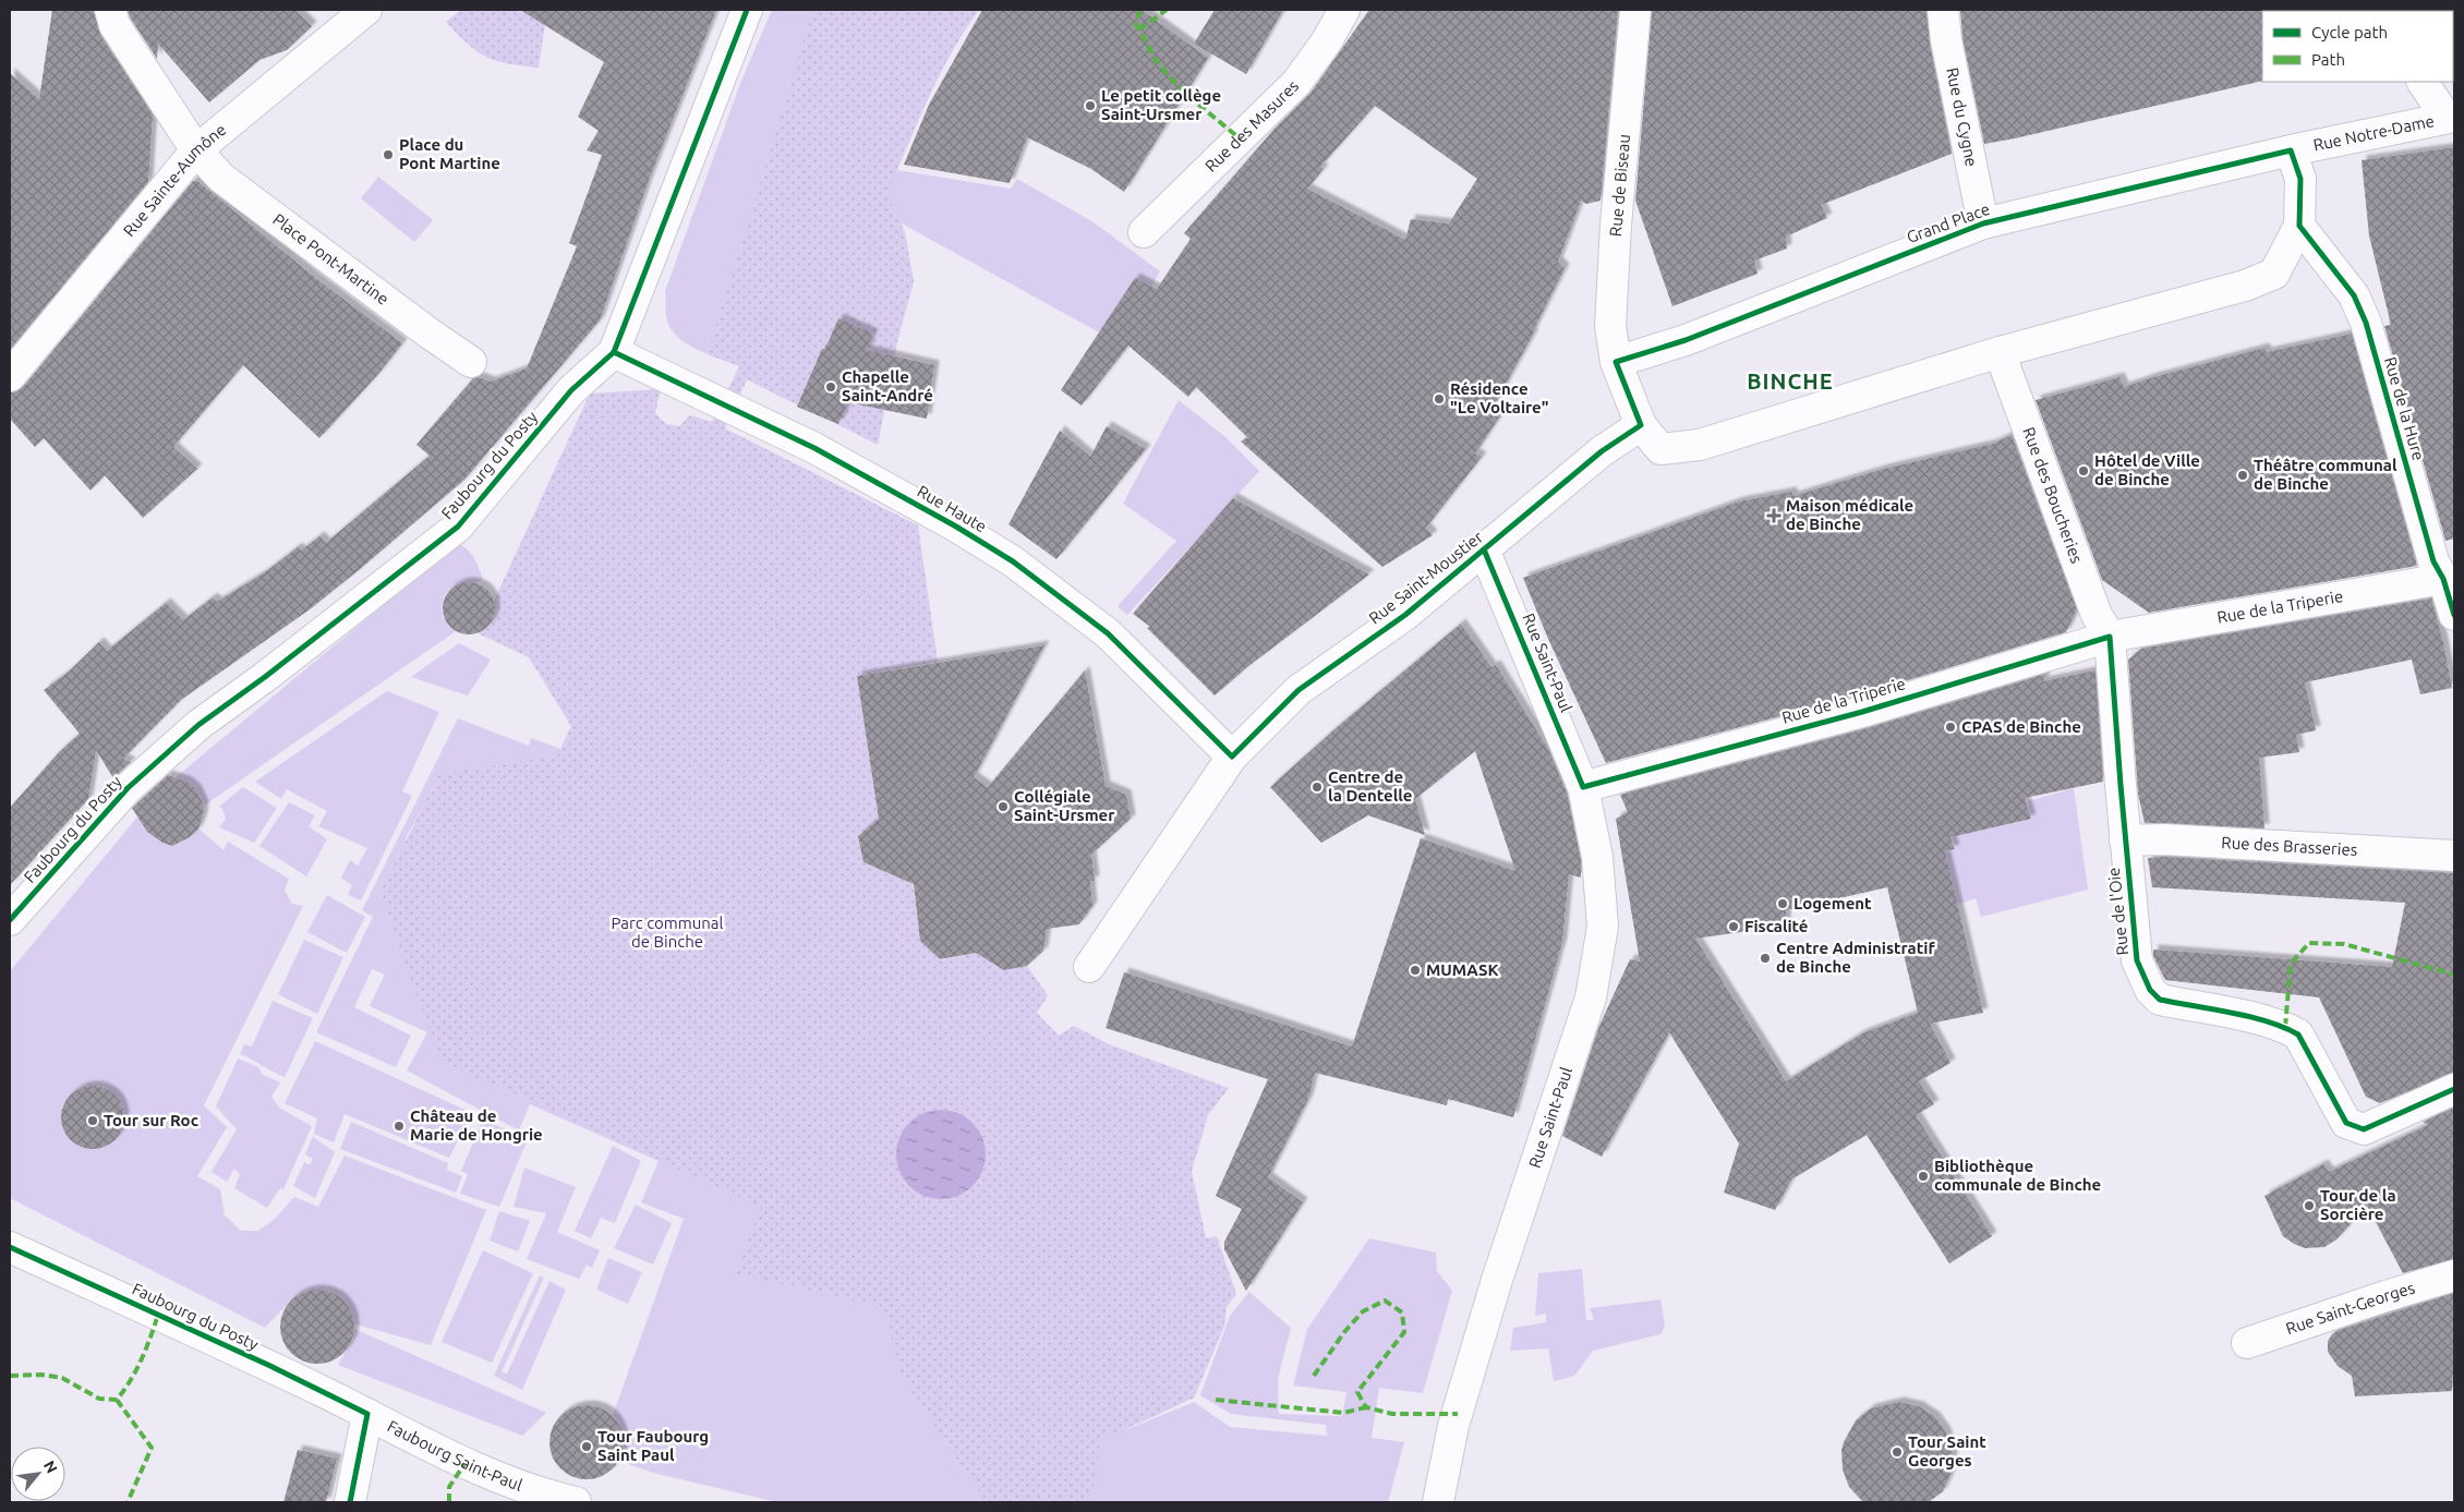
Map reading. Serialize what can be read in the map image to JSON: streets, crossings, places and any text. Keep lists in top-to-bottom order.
{
  "streets": {
    "street": [
      "Rue du Cygne",
      "Rue des Masures",
      "Rue Notre-Dame",
      "Rue Sainte-Aumône",
      "Rue de Biseau",
      "Grand Place",
      "Place Pont-Martine",
      "Rue de la Hure",
      "Faubourg du Posty",
      "Rue des Boucheries",
      "Rue Haute",
      "Rue Saint-Moustier",
      "Rue de la Triperie",
      "Rue Saint-Paul",
      "Rue des Brasseries",
      "Rue de l'Oie",
      "Rue Saint-Georges",
      "Faubourg Saint-Paul"
    ]
  },
  "crossings": [
    ["Rue du Cygne", "Grand Place"],
    ["Rue Notre-Dame", "Grand Place"],
    ["Rue Sainte-Aumône", "Place Pont-Martine"],
    ["Rue de Biseau", "Grand Place"],
    ["Rue de la Hure", "Rue de la Triperie"],
    ["Faubourg du Posty", "Rue Haute"],
    ["Faubourg du Posty", "Faubourg Saint-Paul"],
    ["Rue des Boucheries", "Rue de la Triperie"],
    ["Rue des Boucheries", "Rue de l'Oie"],
    ["Rue Haute", "Rue Saint-Moustier"],
    ["Rue Saint-Moustier", "Rue Saint-Paul"],
    ["Rue de la Triperie", "Rue Saint-Paul"],
    ["Rue de la Triperie", "Rue de l'Oie"],
    ["Rue des Brasseries", "Rue de l'Oie"]
  ],
  "districts": ["BINCHE"],
  "parks": ["Parc communal de Binche"],
  "places": {
    "other": [
      "Le petit collège Saint-Ursmer",
      "Place du Pont Martine",
      "Chapelle Saint-André",
      "Résidence \"Le Voltaire\"",
      "Hôtel de Ville de Binche",
      "Théâtre communal de Binche",
      "CPAS de Binche",
      "Centre de la Dentelle",
      "Collégiale Saint-Ursmer",
      "Logement",
      "Fiscalité",
      "Centre Administratif de Binche",
      "MUMASK",
      "Tour sur Roc",
      "Château de Marie de Hongrie",
      "Bibliothèque communale de Binche",
      "Tour de la Sorcière",
      "Tour Faubourg Saint Paul",
      "Tour Saint Georges"
    ],
    "health": ["Maison médicale de Binche"]
  },
  "legend": ["Cycle path", "Path"],
  "north": "top right"
}
